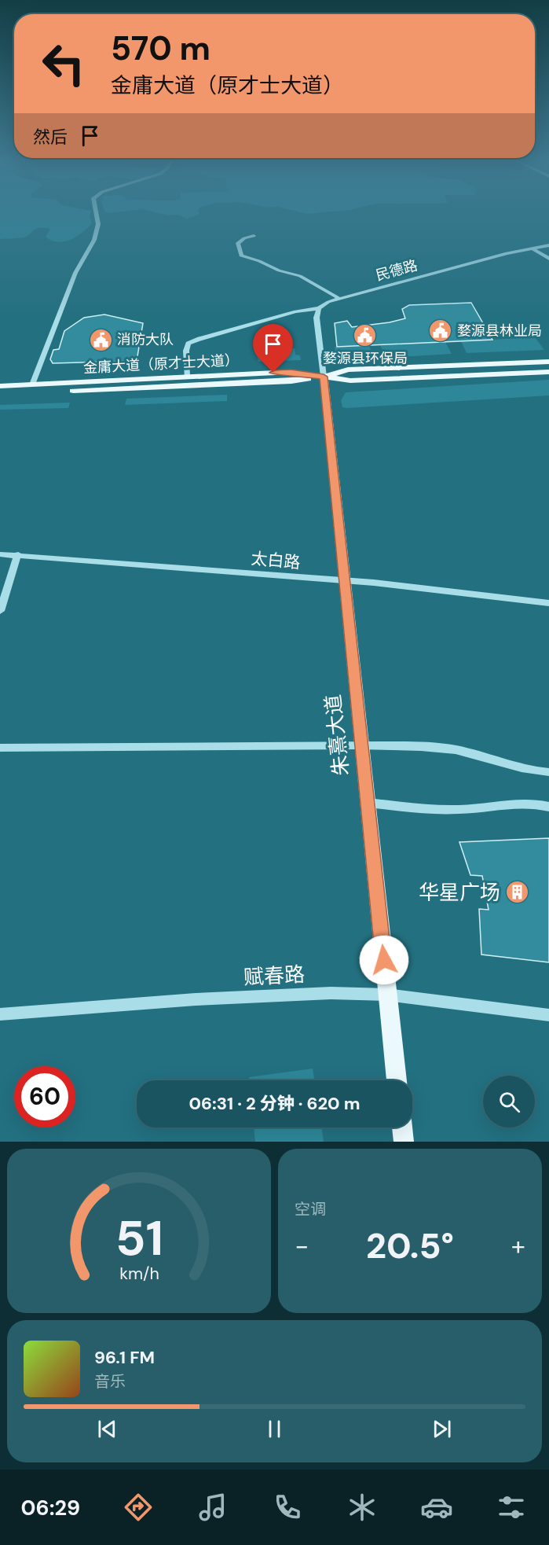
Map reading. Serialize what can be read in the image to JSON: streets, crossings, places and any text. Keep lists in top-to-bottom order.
{
  "streets": {
    "main road": ["金庸大道（原才士大道）", "朱熹大道"],
    "street": ["民德路", "太白路", "赋春路"]
  },
  "crossings": [
    ["民德路", "金庸大道（原才士大道）"],
    ["金庸大道（原才士大道）", "朱熹大道"],
    ["太白路", "朱熹大道"],
    ["朱熹大道", "赋春路"]
  ],
  "places": {
    "public building": ["婺源县林业局", "婺源县环保局", "消防大队"],
    "building": ["华星广场"]
  },
  "page": {
    "turn": ["570 m", "金庸大道（原才士大道）"],
    "then": "然后",
    "limit": "60",
    "trip": "06:31 · 2 分钟 · 620 m",
    "tile": "空调",
    "heat": ["−", "20.5°", "+"],
    "song": ["96.1 FM", "音乐"],
    "tabs": "06:29",
    "gauge": ["51", "km/h"]
  }
}
